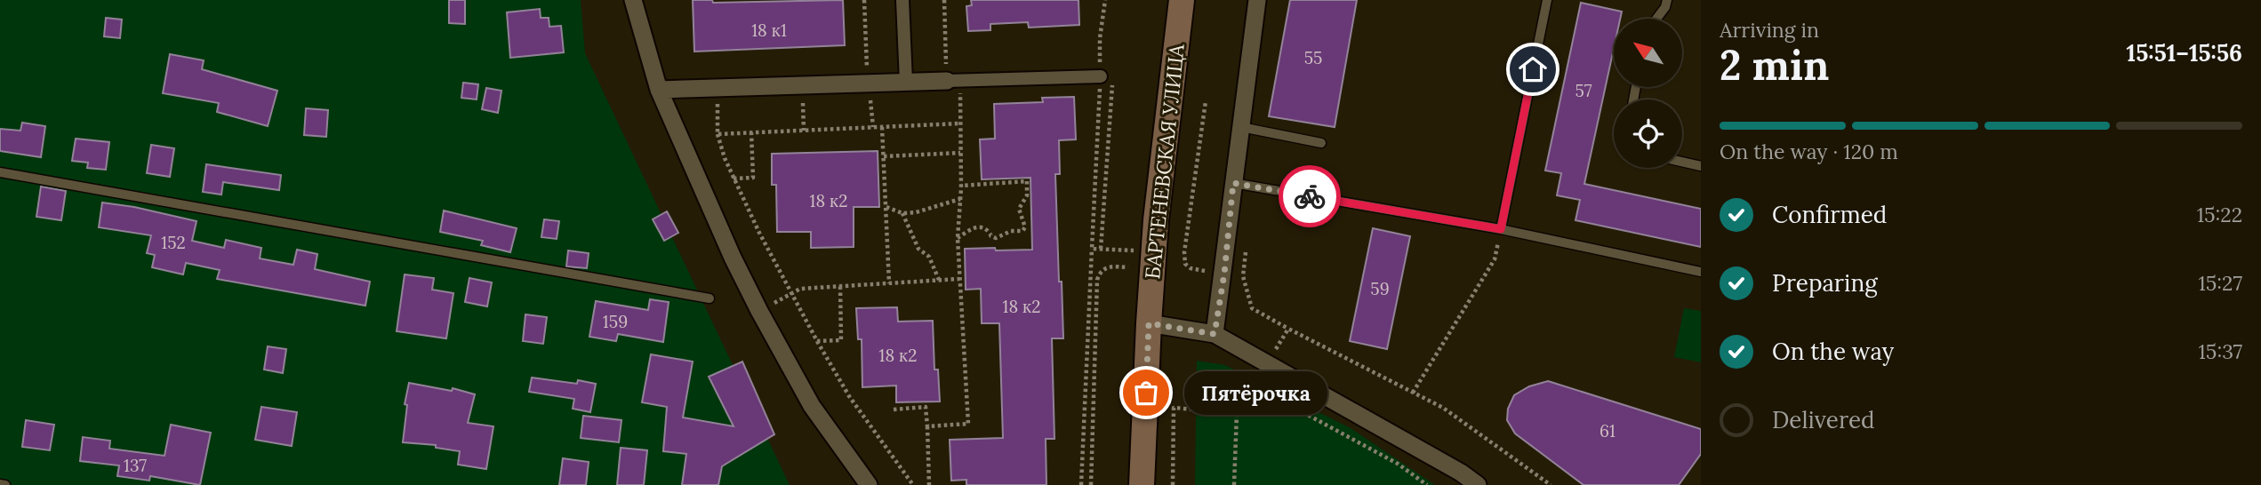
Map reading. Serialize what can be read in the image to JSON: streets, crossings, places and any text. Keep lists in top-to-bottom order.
{
  "streets": {
    "main road": ["БАРТЕНЕВСКАЯ УЛИЦА"]
  },
  "places": ["Пятёрочка"],
  "house_numbers": [
    "18 к1",
    "55",
    "57",
    "18 к2",
    "152",
    "59",
    "18 к2",
    "159",
    "18 к2",
    "61",
    "137"
  ],
  "north": "top left",
  "page": {
    "heading": ["2 min", "Arriving in", "15:51–15:56"],
    "bar": "On the way · 120 m",
    "list": [
      ["Confirmed", "15:22"],
      ["Preparing", "15:27"],
      ["On the way", "15:37"],
      "Delivered"
    ],
    "bubble": "Пятёрочка"
  }
}
